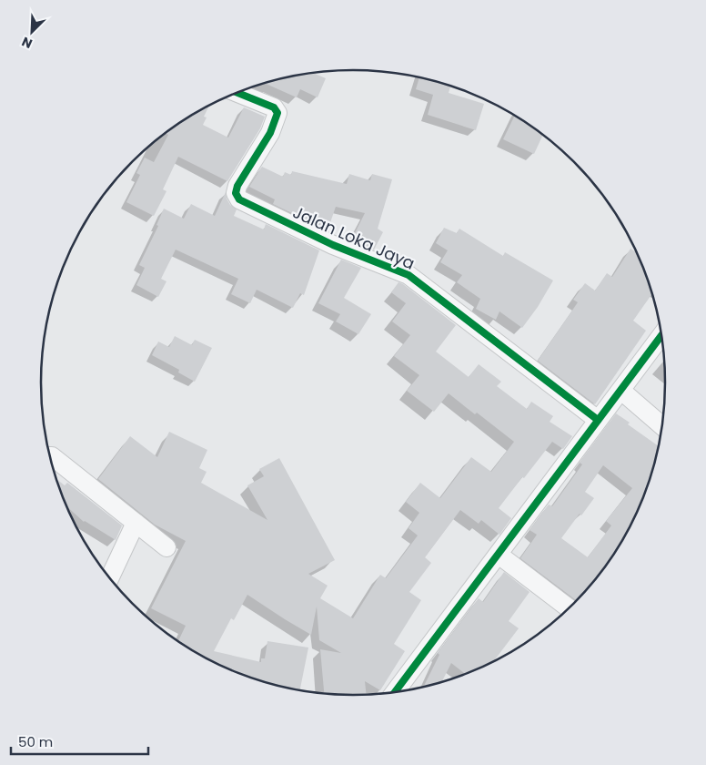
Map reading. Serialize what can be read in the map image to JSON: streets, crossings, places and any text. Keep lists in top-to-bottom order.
{
  "streets": {
    "street": ["Jalan Loka Jaya"]
  },
  "scale_bar": "50 m",
  "north": "bottom left"
}
